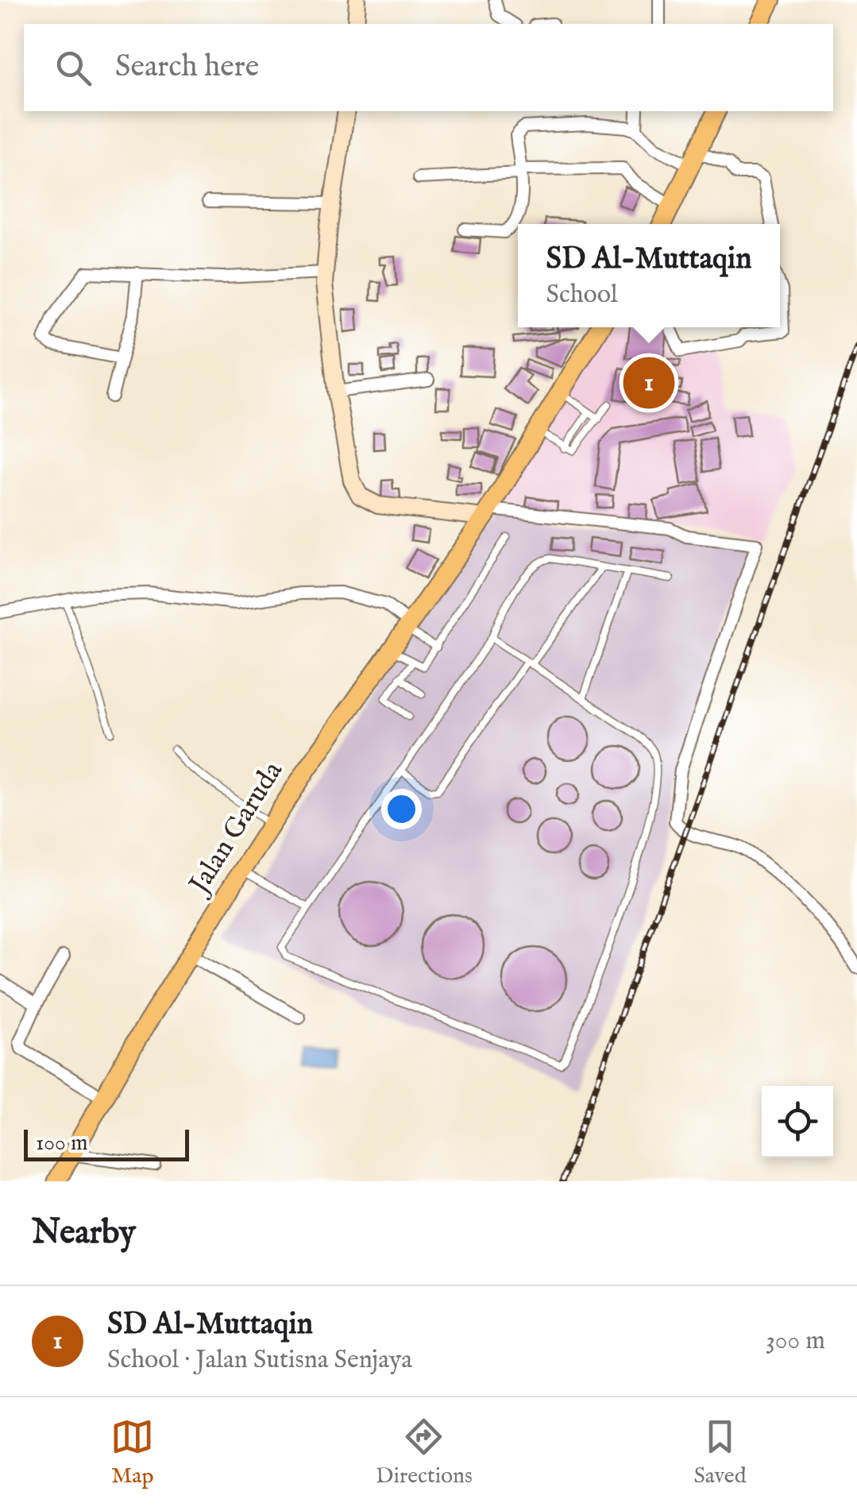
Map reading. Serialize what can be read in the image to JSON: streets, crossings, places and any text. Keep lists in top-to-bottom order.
{
  "streets": {
    "main road": ["Jalan Garuda"]
  },
  "scale_bar": "100 m",
  "page": {
    "search": "Search here",
    "popup": ["SD Al-Muttaqin", "School"],
    "pins": "1",
    "scale": "100 m",
    "heading": "Nearby",
    "list": [
      {
        "mark": "1",
        "name": "SD Al-Muttaqin",
        "note": "School · Jalan Sutisna Senjaya",
        "value": "300 m"
      }
    ],
    "nav": ["Map", "Directions", "Saved"]
  }
}
